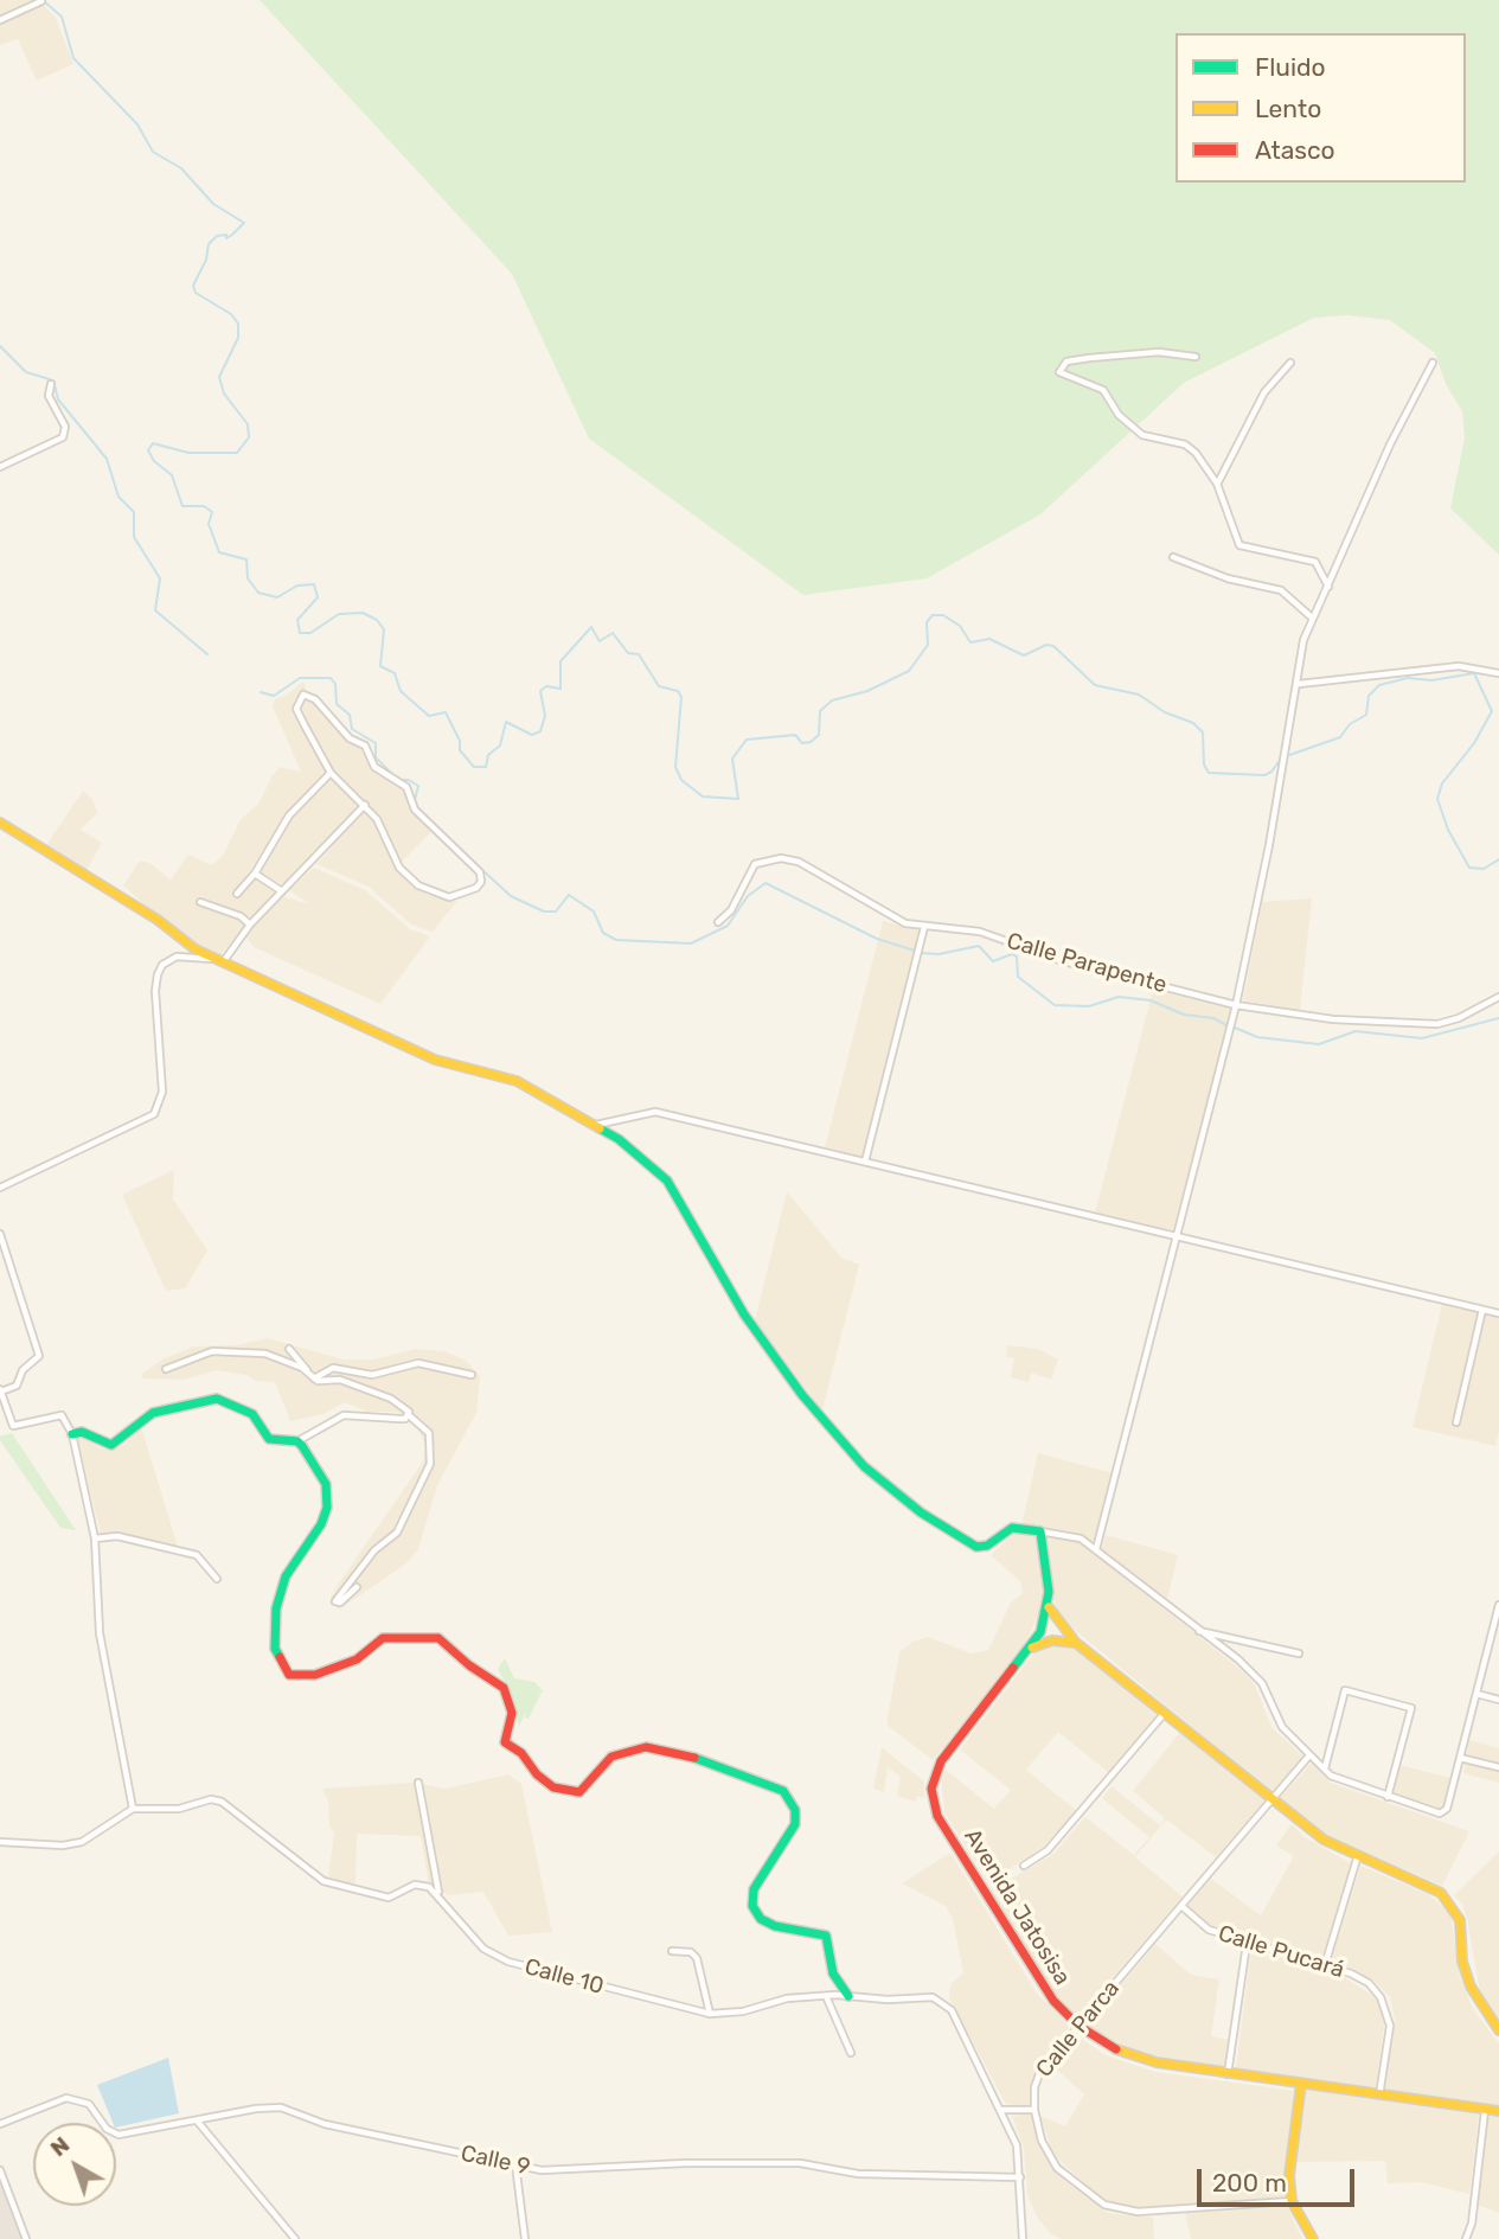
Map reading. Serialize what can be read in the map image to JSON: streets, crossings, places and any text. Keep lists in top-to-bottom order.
{
  "streets": {
    "street": [
      "Calle Parapente",
      "Avenida Jatosisa",
      "Calle Pucará",
      "Calle 10",
      "Calle Parca",
      "Calle 9"
    ]
  },
  "crossings": [
    ["Avenida Jatosisa", "Calle Pucará"],
    ["Avenida Jatosisa", "Calle Parca"],
    ["Calle Pucará", "Calle Parca"],
    ["Calle 10", "Calle 9"]
  ],
  "legend": ["Fluido", "Lento", "Atasco"],
  "scale_bar": "200 m",
  "north": "top left"
}
